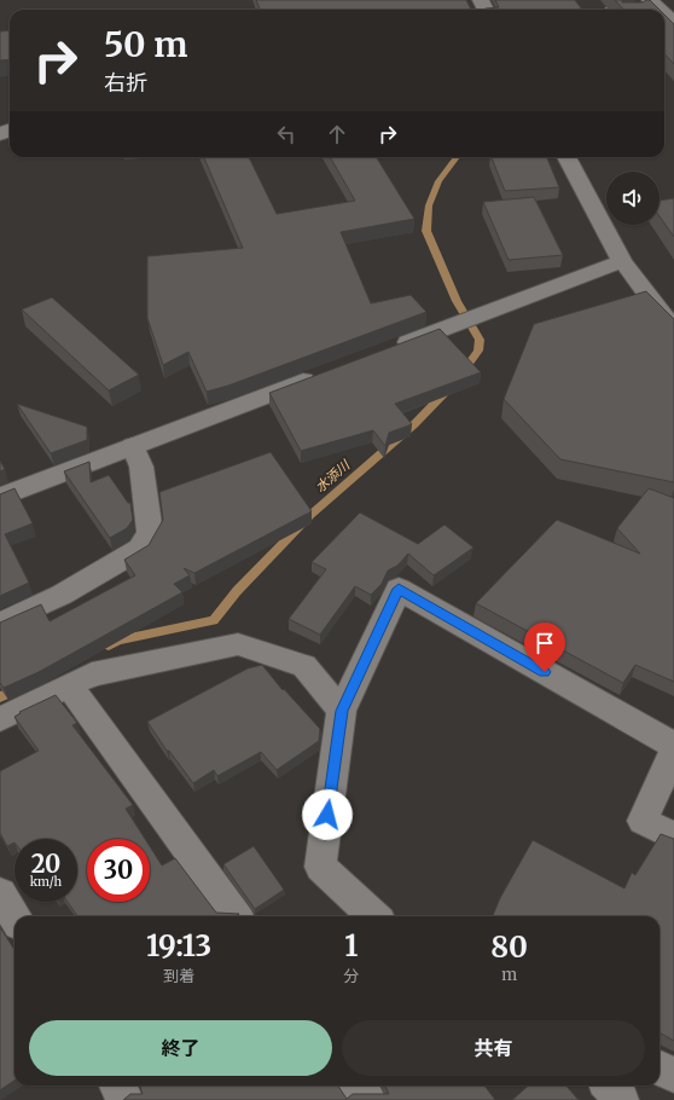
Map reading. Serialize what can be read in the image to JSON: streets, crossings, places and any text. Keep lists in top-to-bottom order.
{
  "water": ["水添川"],
  "page": {
    "turn": ["50 m", "右折"],
    "speed": "20 km/h",
    "limit": "30",
    "eta": [
      "19:13",
      "到着",
      "1",
      "分",
      "80",
      "m"
    ],
    "buttons": ["終了", "共有"]
  }
}
